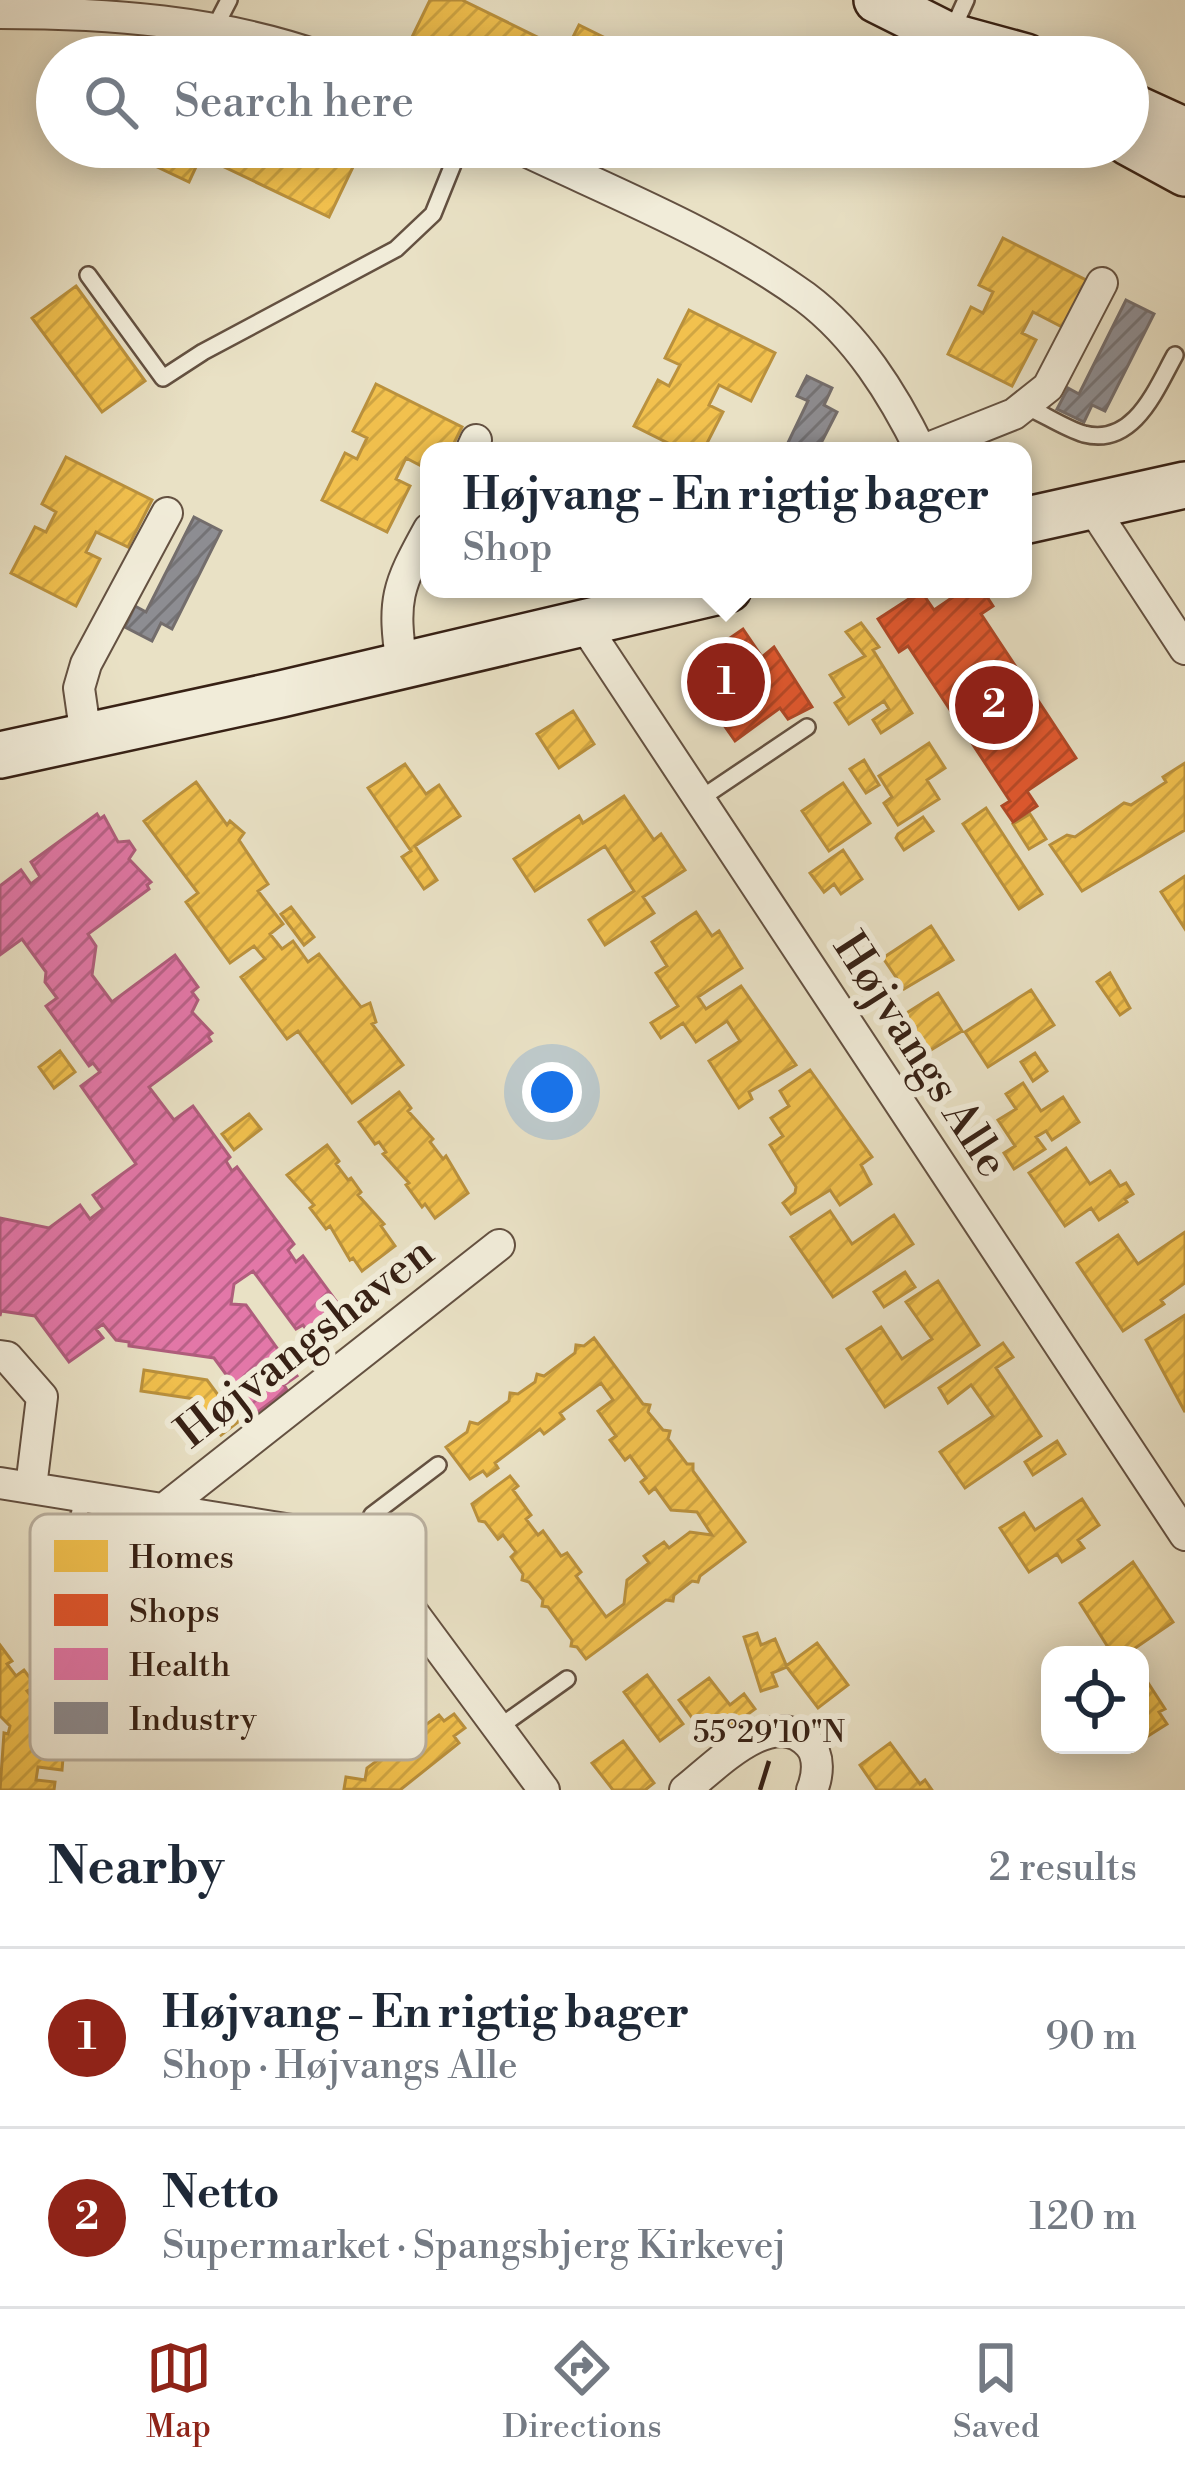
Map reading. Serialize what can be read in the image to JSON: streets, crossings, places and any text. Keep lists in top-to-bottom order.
{
  "streets": {
    "street": ["Højvangs Alle", "Højvangshaven"]
  },
  "legend": [
    "Homes",
    "Shops",
    "Health",
    "Industry"
  ],
  "page": {
    "search": "Search here",
    "popup": ["Højvang - En rigtig bager", "Shop"],
    "pins": ["1", "2"],
    "heading": ["Nearby", "2 results"],
    "list": [
      {
        "mark": "1",
        "name": "Højvang - En rigtig bager",
        "note": "Shop · Højvangs Alle",
        "value": "90 m"
      },
      {
        "mark": "2",
        "name": "Netto",
        "note": "Supermarket · Spangsbjerg Kirkevej",
        "value": "120 m"
      }
    ],
    "nav": ["Map", "Directions", "Saved"]
  },
  "coordinates": ["55°29'10\"N"]
}
